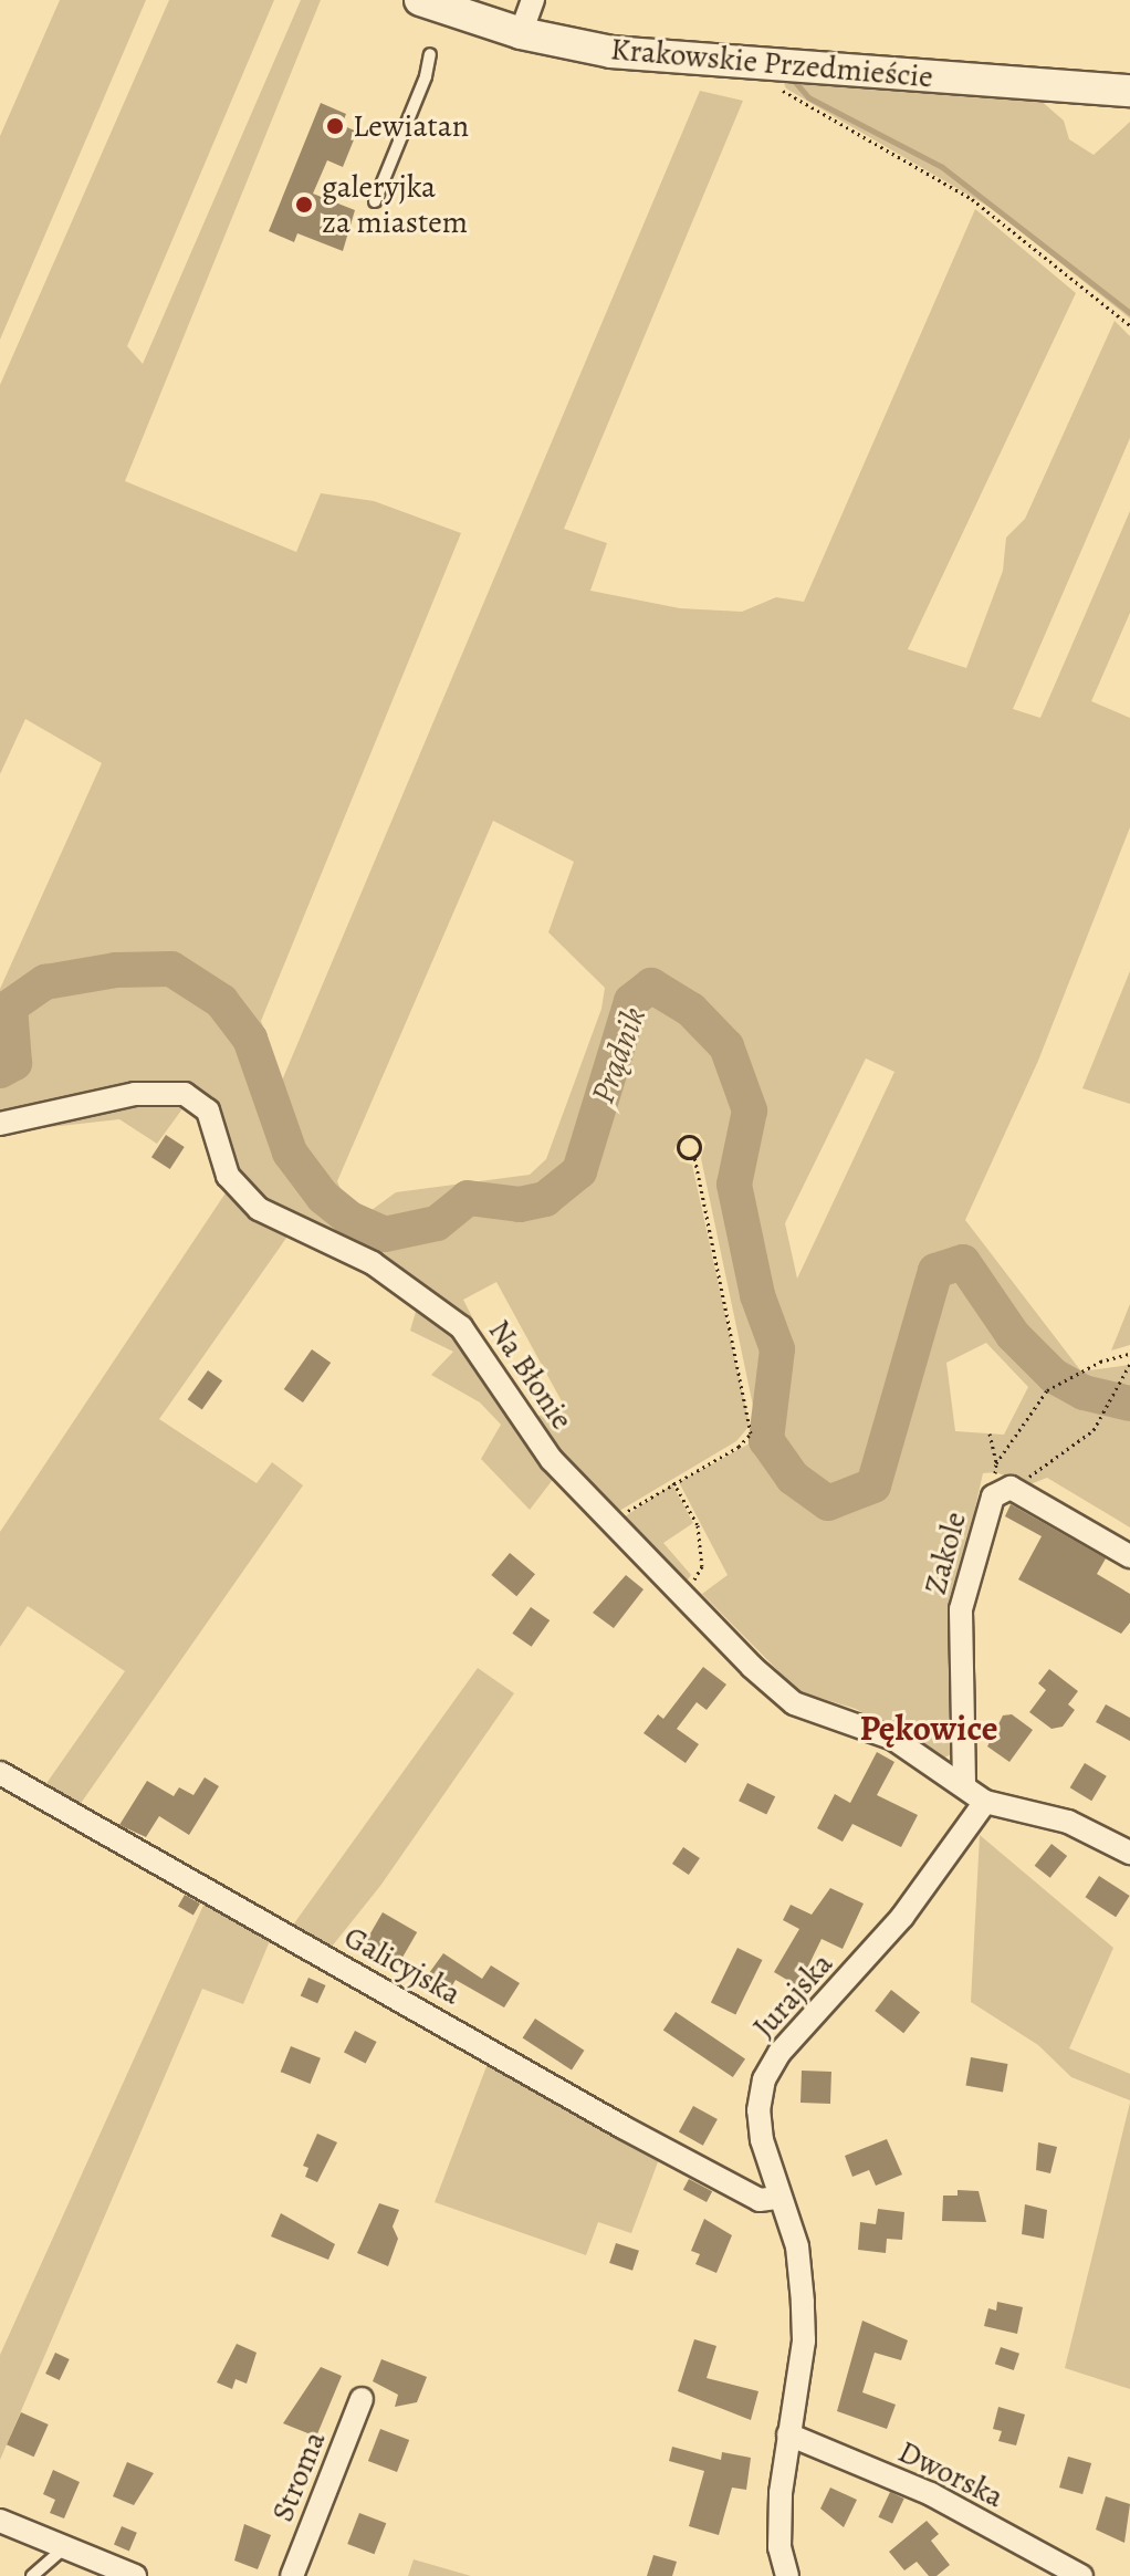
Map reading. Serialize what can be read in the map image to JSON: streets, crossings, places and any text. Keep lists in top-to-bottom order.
{
  "streets": {
    "main road": ["Krakowskie Przedmieście"],
    "street": [
      "Na Błonie",
      "Zakole",
      "Galicyjska",
      "Jurajska",
      "Dworska",
      "Stroma"
    ]
  },
  "crossings": [
    ["Na Błonie", "Zakole"],
    ["Na Błonie", "Jurajska"],
    ["Galicyjska", "Jurajska"],
    ["Jurajska", "Dworska"]
  ],
  "districts": ["Pękowice"],
  "water": ["Prądnik"],
  "places": ["Lewiatan", "galeryjka za miastem"]
}
